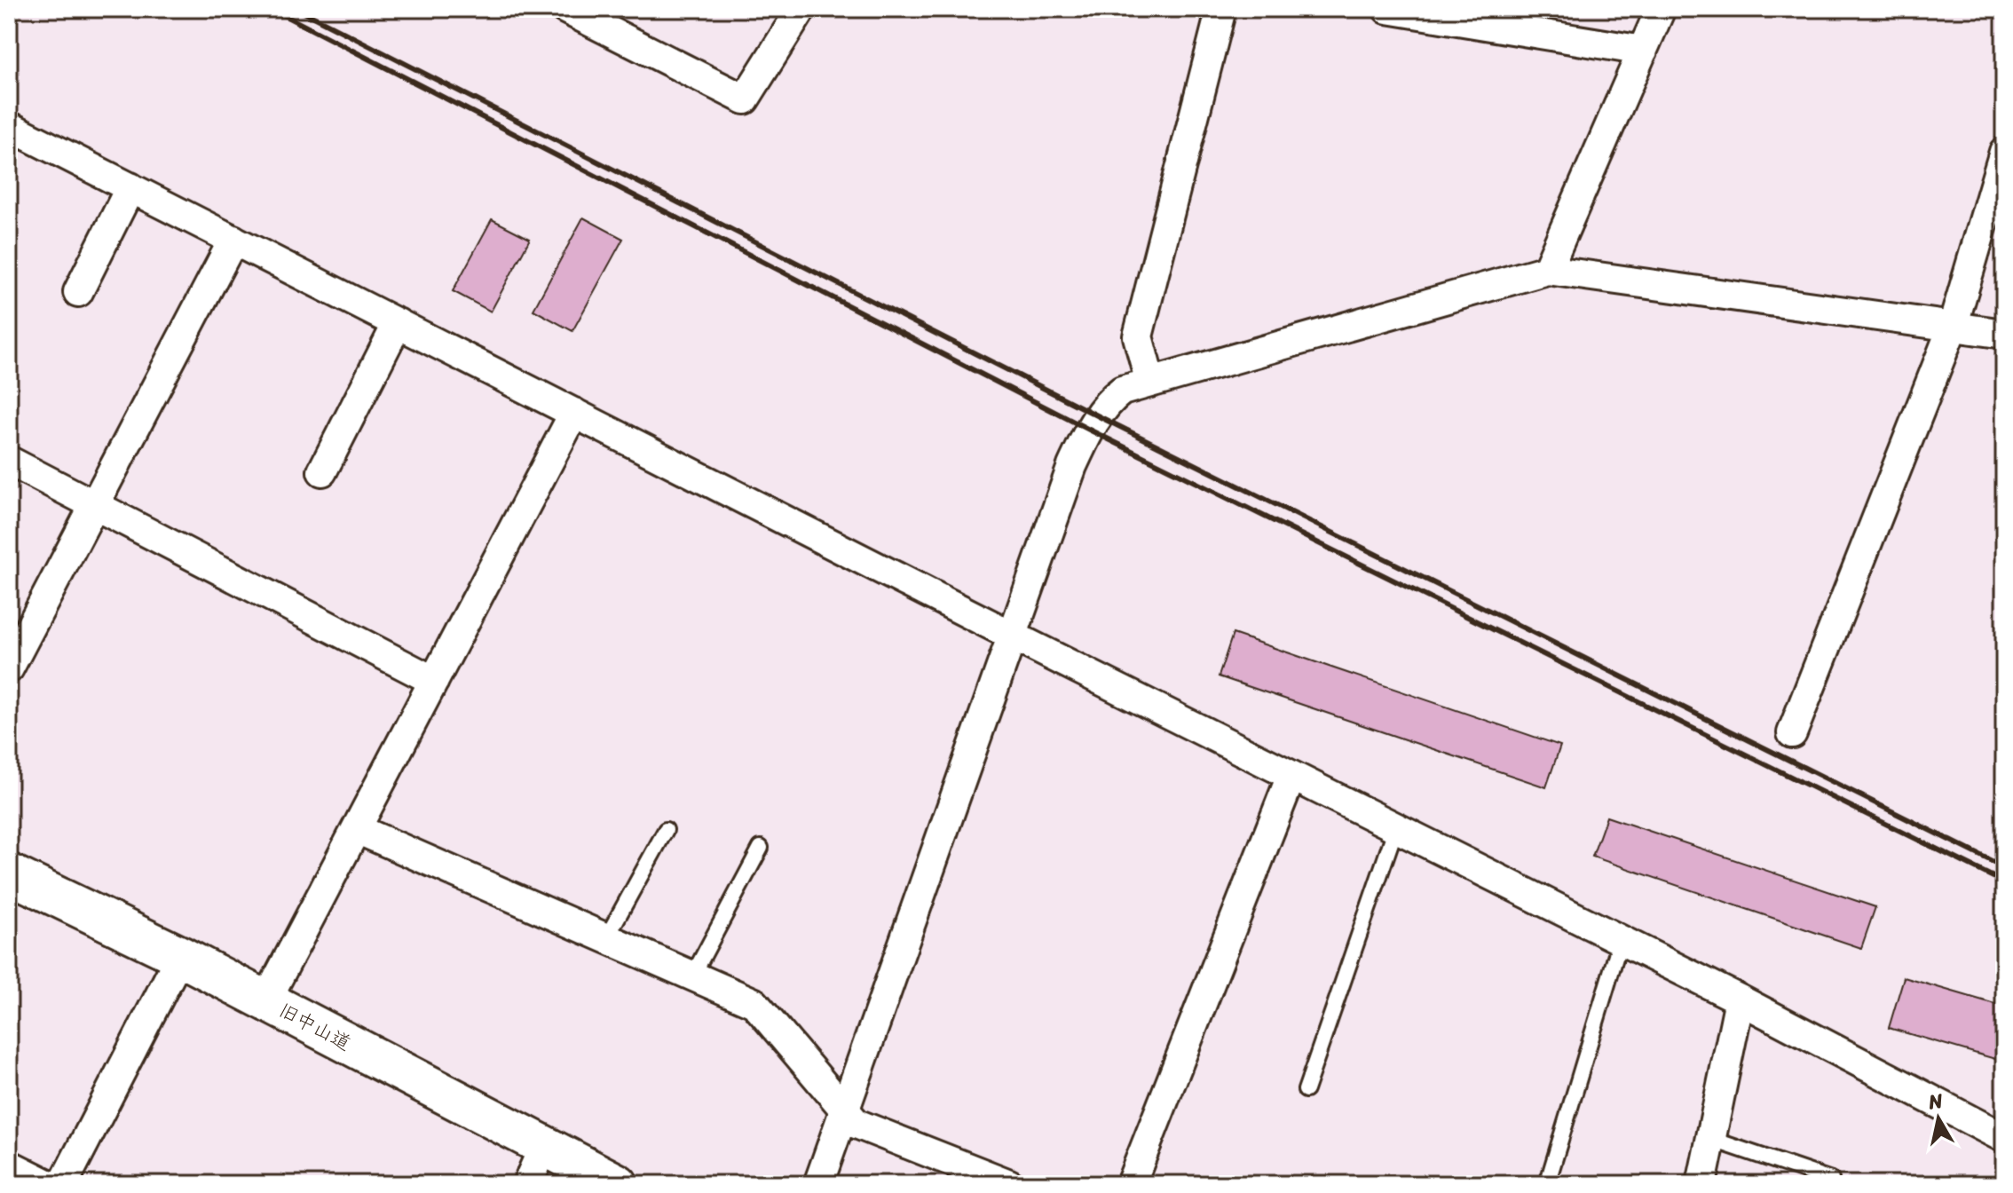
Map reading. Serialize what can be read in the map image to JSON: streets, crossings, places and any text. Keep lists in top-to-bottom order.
{
  "streets": {
    "main road": ["旧中山道"]
  },
  "north": "top"
}
